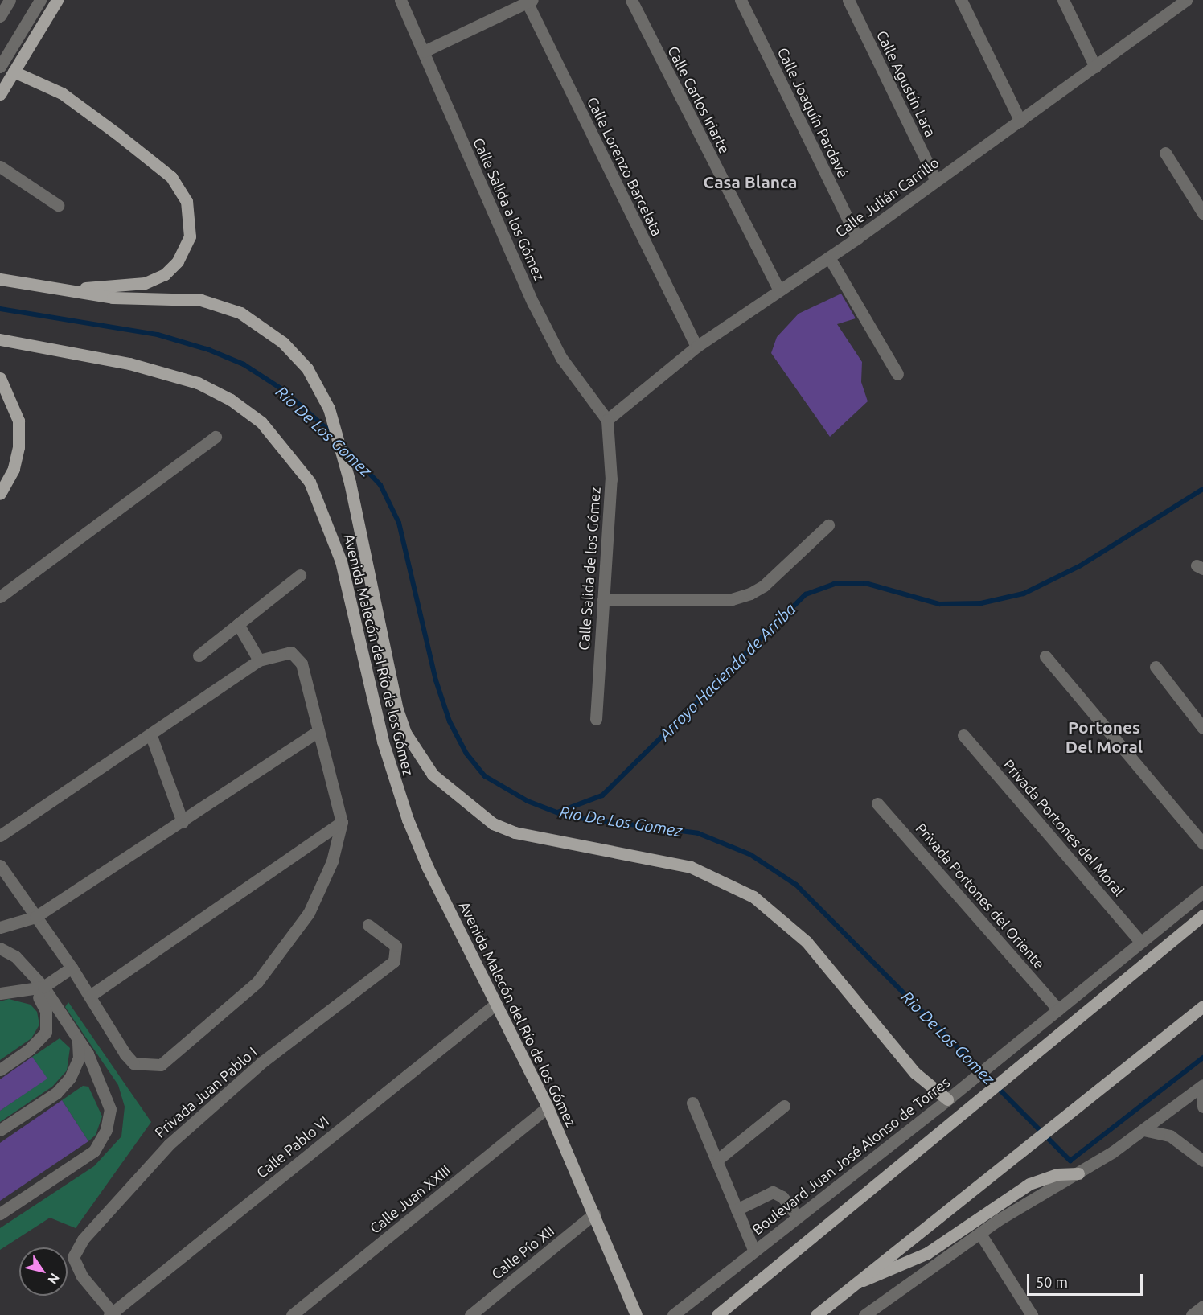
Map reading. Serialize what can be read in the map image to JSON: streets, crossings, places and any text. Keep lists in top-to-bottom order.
{
  "streets": {
    "main road": ["Avenida Malecón del Río de los Gómez"],
    "street": [
      "Calle Agustín Lara",
      "Calle Carlos Iriarte",
      "Calle Joaquín Pardavé",
      "Calle Lorenzo Barcelata",
      "Calle Julián Carrillo",
      "Calle Salida a los Gómez",
      "Calle Salida de los Gómez",
      "Privada Portones del Moral",
      "Privada Portones del Oriente",
      "Privada Juan Pablo I",
      "Calle Pablo VI",
      "Boulevard Juan José Alonso de Torres",
      "Calle Juan XXIII",
      "Calle Pío XII"
    ]
  },
  "crossings": [
    ["Calle Agustín Lara", "Calle Julián Carrillo"],
    ["Calle Carlos Iriarte", "Calle Julián Carrillo"],
    ["Calle Joaquín Pardavé", "Calle Julián Carrillo"],
    ["Calle Lorenzo Barcelata", "Calle Julián Carrillo"],
    ["Calle Julián Carrillo", "Calle Salida a los Gómez"],
    ["Calle Julián Carrillo", "Calle Salida de los Gómez"],
    ["Calle Salida a los Gómez", "Calle Salida de los Gómez"],
    ["Avenida Malecón del Río de los Gómez", "Calle Pablo VI"],
    ["Avenida Malecón del Río de los Gómez", "Boulevard Juan José Alonso de Torres"],
    ["Avenida Malecón del Río de los Gómez", "Calle Juan XXIII"],
    ["Avenida Malecón del Río de los Gómez", "Calle Pío XII"],
    ["Privada Portones del Moral", "Boulevard Juan José Alonso de Torres"],
    ["Privada Portones del Oriente", "Boulevard Juan José Alonso de Torres"],
    ["Privada Juan Pablo I", "Calle Pablo VI"]
  ],
  "districts": ["Casa Blanca", "Portones Del Moral"],
  "water": ["Rio De Los Gomez", "Arroyo Hacienda de Arriba"],
  "scale_bar": "50 m",
  "north": "bottom right"
}
